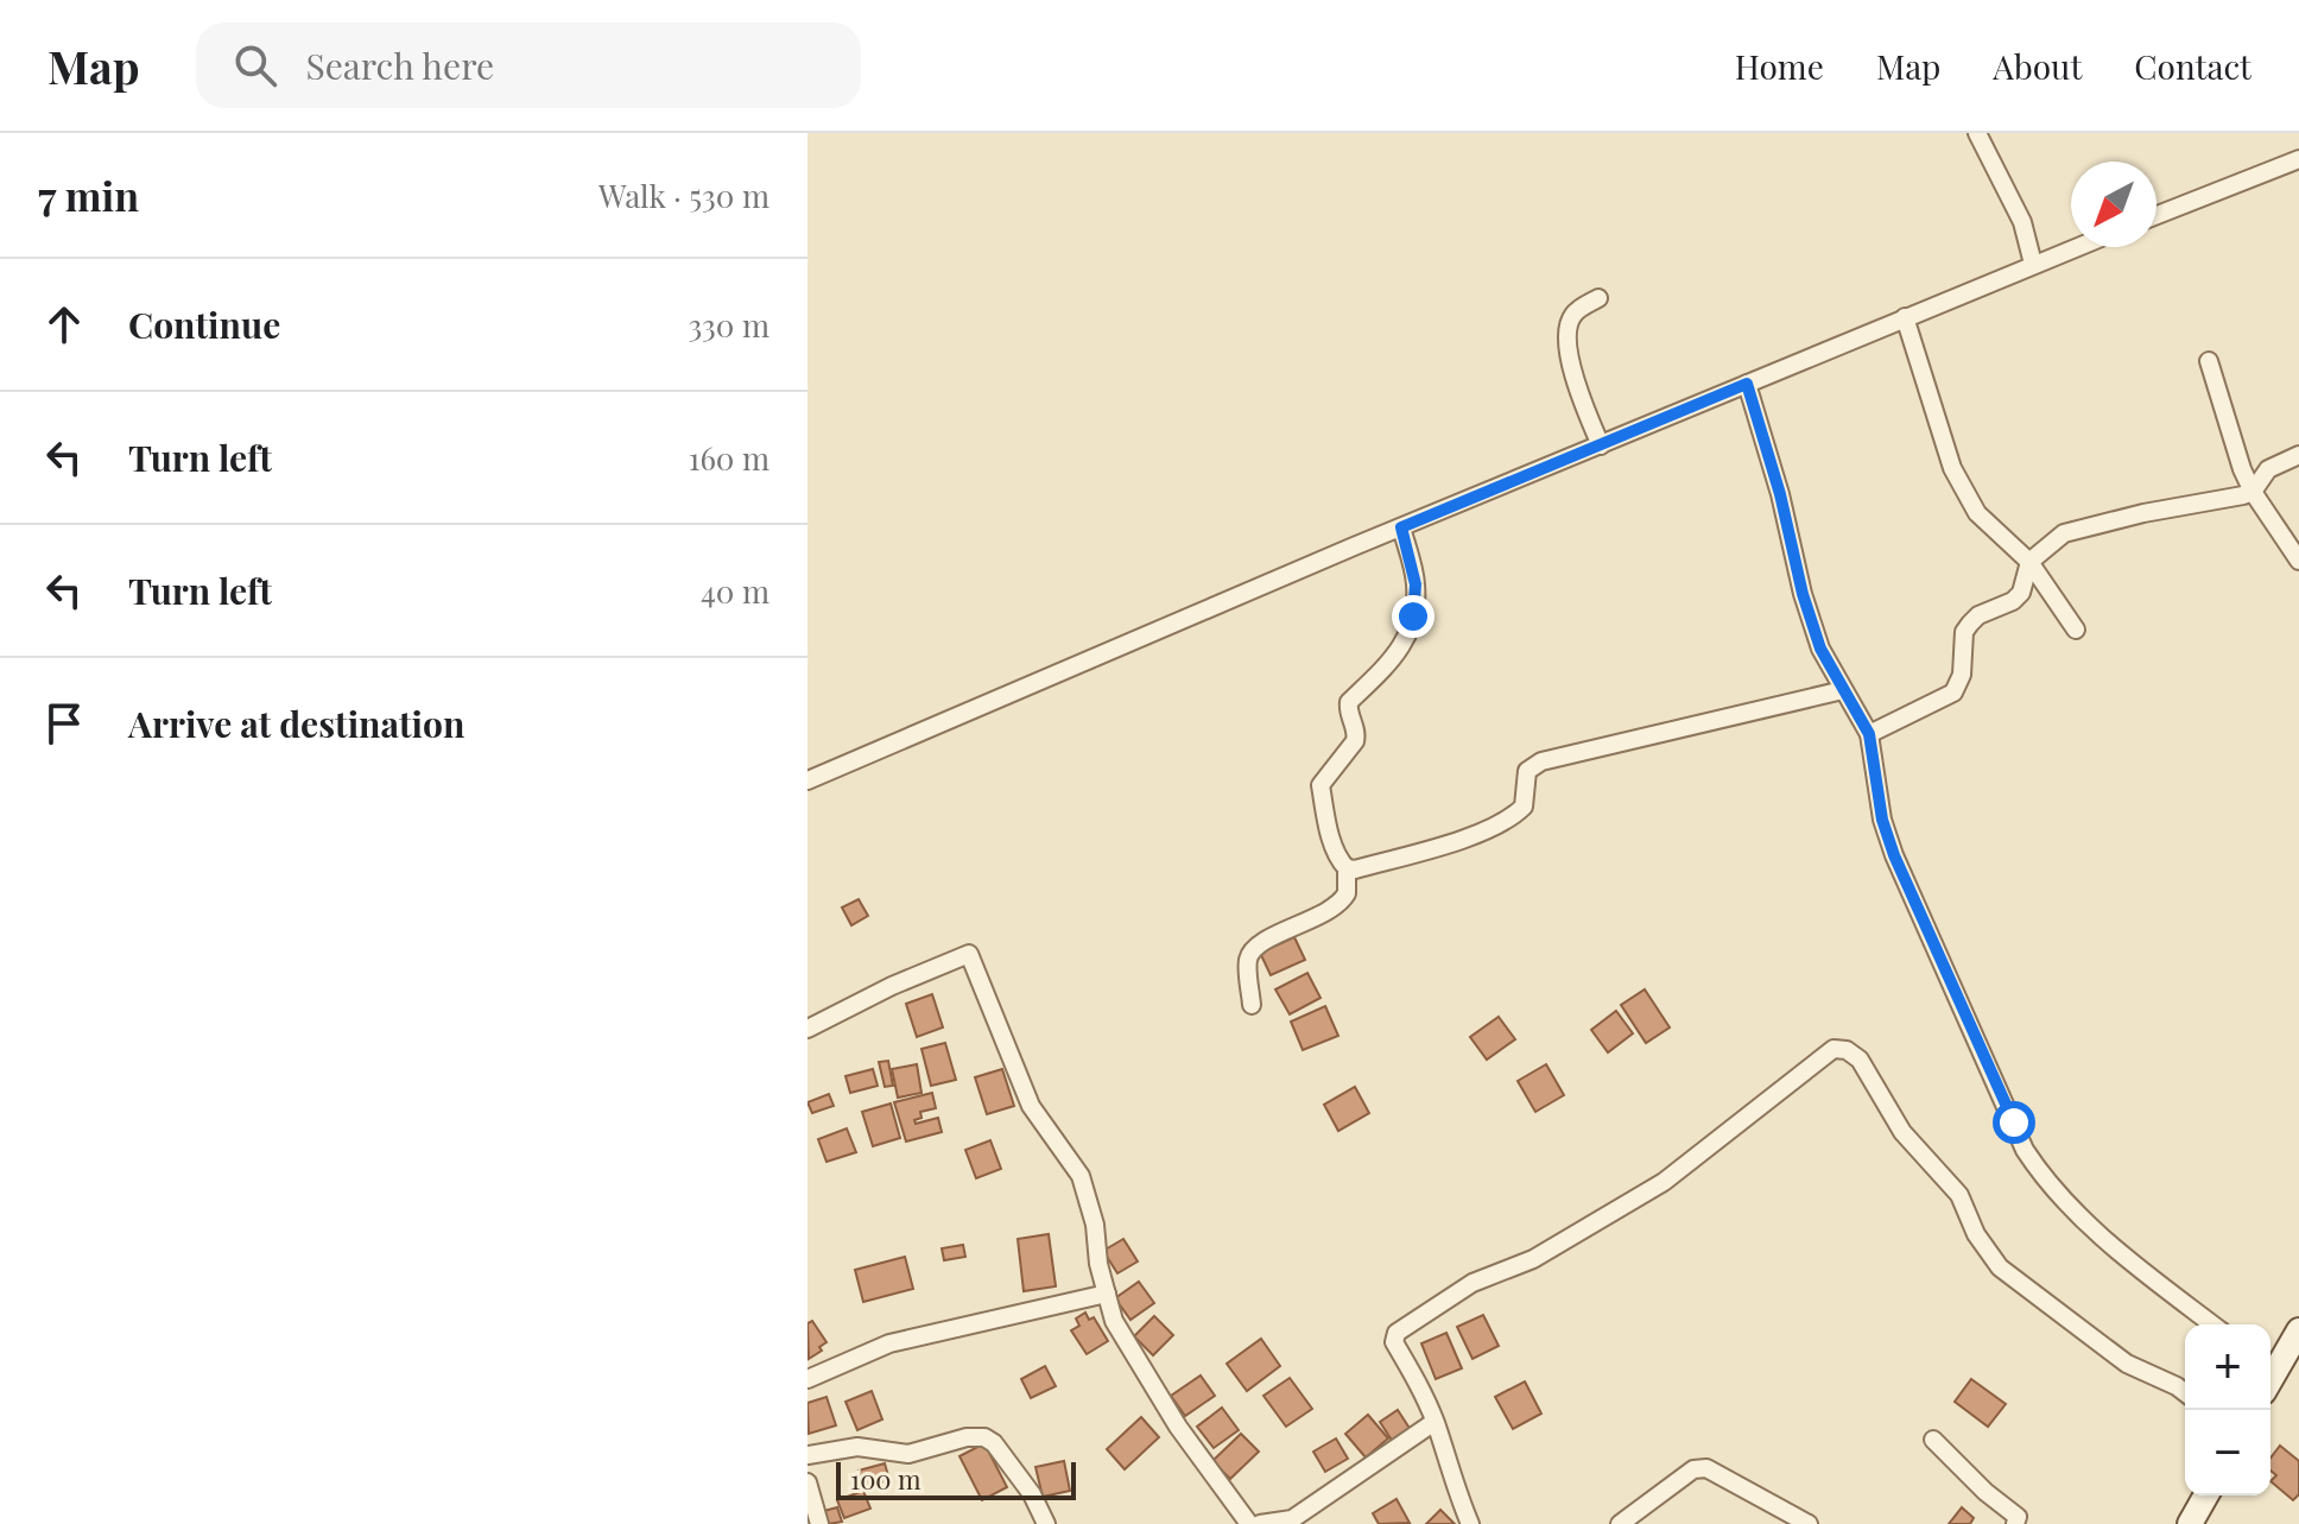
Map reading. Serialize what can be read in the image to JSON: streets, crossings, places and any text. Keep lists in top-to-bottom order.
{
  "scale_bar": "100 m",
  "north": "bottom left",
  "page": {
    "header": "Map",
    "search": "Search here",
    "nav": [
      "Home",
      "Map",
      "About",
      "Contact"
    ],
    "heading": ["7 min", "Walk · 530 m"],
    "list": [
      ["Continue", "330 m"],
      ["Turn left", "160 m"],
      ["Turn left", "40 m"],
      "Arrive at destination"
    ],
    "map_buttons": ["+", "−"],
    "scale": "100 m"
  }
}
